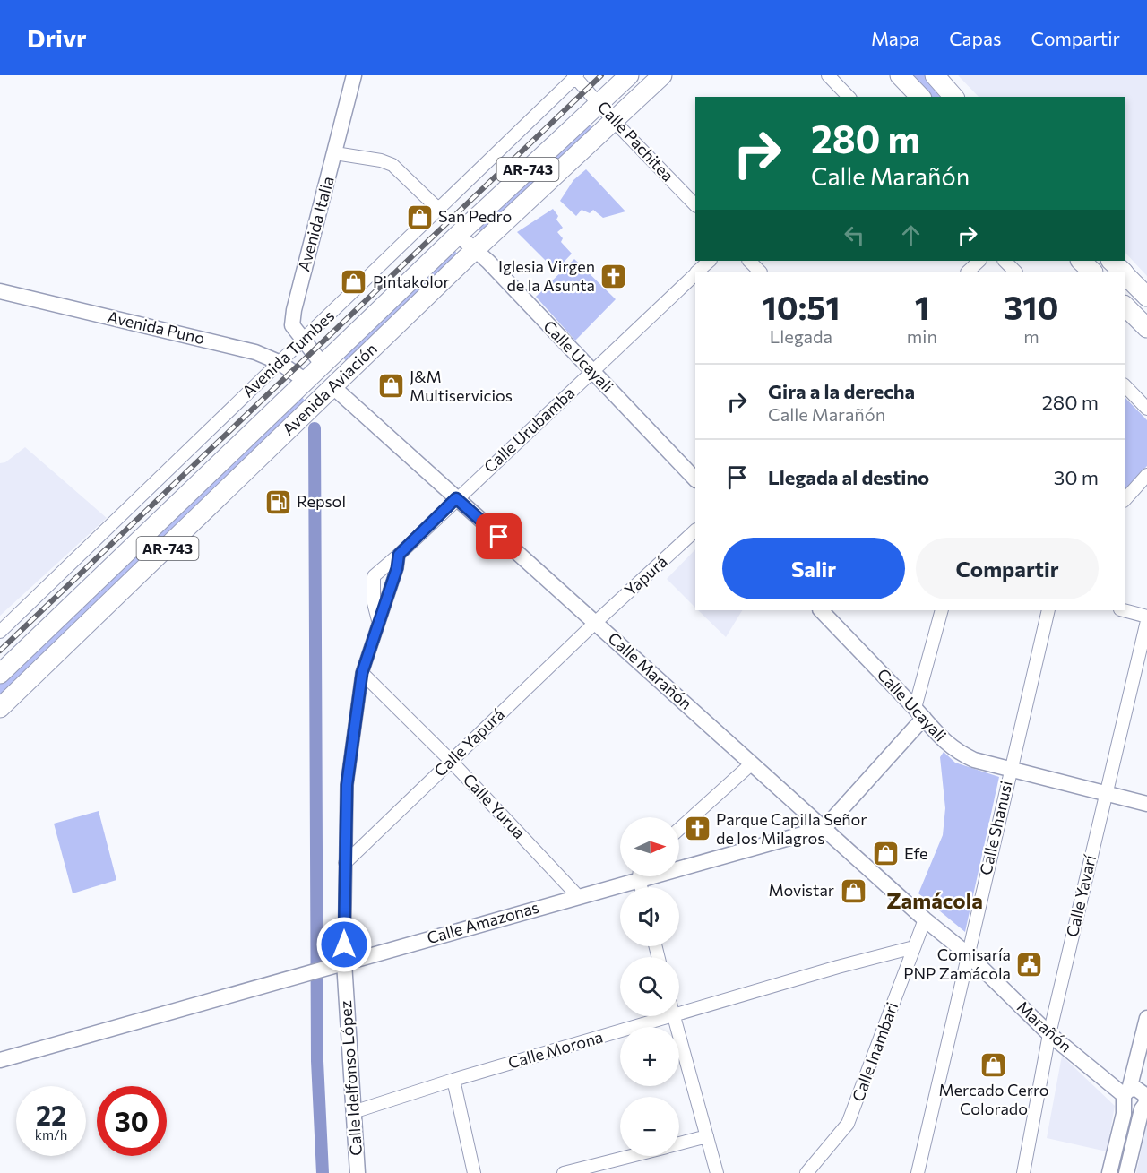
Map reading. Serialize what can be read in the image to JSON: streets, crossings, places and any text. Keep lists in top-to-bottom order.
{
  "streets": {
    "main road": ["AR-743", "Avenida Aviación"],
    "street": [
      "Calle Pachitea",
      "Avenida Italia",
      "Avenida Puno",
      "Avenida Tumbes",
      "Calle Ucayali",
      "Calle Urubamba",
      "Yapurá",
      "Calle Marañón",
      "Calle Yapurá",
      "Calle Yurua",
      "Calle Shanusi",
      "Calle Yavarí",
      "Calle Amazonas",
      "Marañón",
      "Calle Morona",
      "Calle Inambari",
      "Calle Idelfonso López"
    ]
  },
  "crossings": [
    ["Calle Pachitea", "Avenida Tumbes"],
    ["Calle Pachitea", "Avenida Aviación"],
    ["Avenida Italia", "Avenida Tumbes"],
    ["Avenida Italia", "Avenida Aviación"],
    ["Avenida Puno", "Avenida Tumbes"],
    ["Avenida Puno", "Avenida Aviación"],
    ["Calle Ucayali", "Avenida Aviación"],
    ["Calle Ucayali", "Calle Urubamba"],
    ["Calle Ucayali", "Calle Shanusi"],
    ["Calle Ucayali", "Calle Yavarí"],
    ["Avenida Aviación", "Calle Marañón"],
    ["Calle Urubamba", "Calle Marañón"],
    ["Yapurá", "Calle Marañón"],
    ["Yapurá", "Calle Yapurá"],
    ["Calle Marañón", "Calle Yapurá"],
    ["Calle Marañón", "Calle Shanusi"],
    ["Calle Marañón", "Calle Amazonas"],
    ["Calle Marañón", "Marañón"],
    ["Calle Marañón", "Calle Inambari"],
    ["Calle Yapurá", "Calle Yurua"],
    ["Calle Yapurá", "Calle Idelfonso López"],
    ["Calle Yurua", "Calle Amazonas"],
    ["Calle Yurua", "Calle Idelfonso López"],
    ["Calle Shanusi", "Marañón"],
    ["Calle Yavarí", "Marañón"],
    ["Calle Amazonas", "Calle Idelfonso López"],
    ["Calle Morona", "Calle Inambari"],
    ["Calle Morona", "Calle Idelfonso López"]
  ],
  "districts": ["Zamácola"],
  "places": {
    "shop": [
      "San Pedro",
      "Pintakolor",
      "J&M Multiservicios",
      "Efe",
      "Movistar",
      "Mercado Cerro Colorado"
    ],
    "church": ["Iglesia Virgen de la Asunta", "Parque Capilla Señor de los Milagros"],
    "fuel station": ["Repsol"],
    "public building": ["Comisaría PNP Zamácola"]
  },
  "north": "right",
  "page": {
    "header": "Drivr",
    "nav": ["Mapa", "Capas", "Compartir"],
    "turn": ["280 m", "Calle Marañón"],
    "eta": [
      "10:51",
      "Llegada",
      "1",
      "min",
      "310",
      "m"
    ],
    "list": [
      {
        "name": "Gira a la derecha",
        "note": "Calle Marañón",
        "value": "280 m"
      },
      {
        "name": "Llegada al destino",
        "value": "30 m"
      }
    ],
    "buttons": ["Salir", "Compartir"],
    "map_buttons": ["+", "−"],
    "speed": "22 km/h",
    "limit": "30"
  }
}
